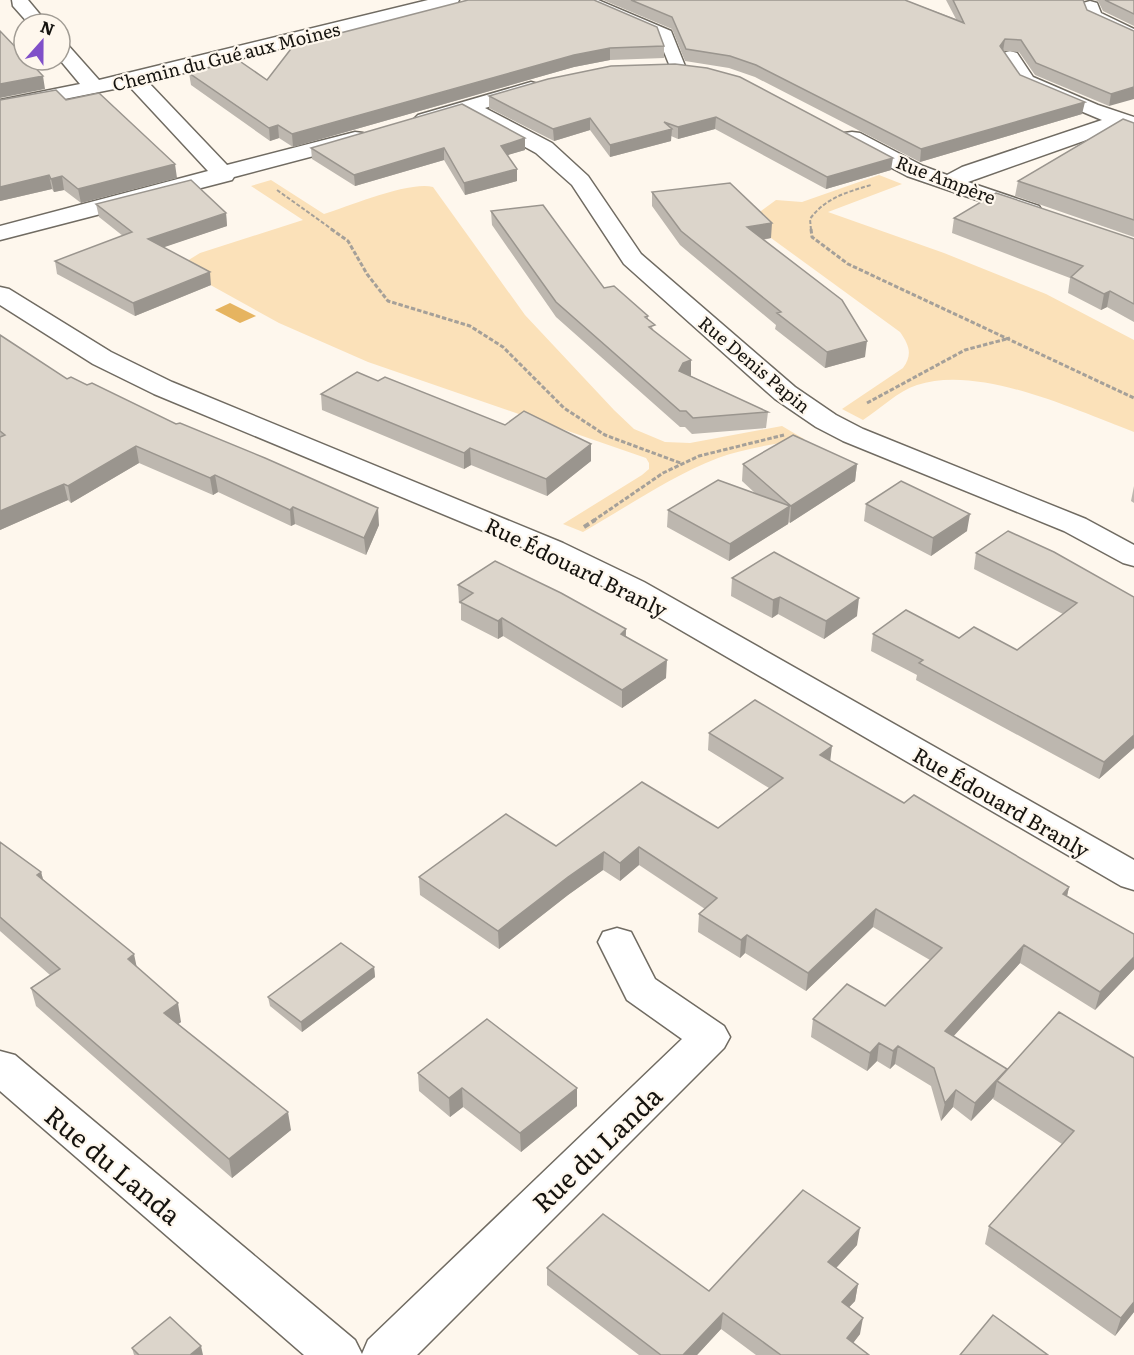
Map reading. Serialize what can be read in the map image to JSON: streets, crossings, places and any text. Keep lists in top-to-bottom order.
{
  "streets": {
    "street": [
      "Chemin du Gué aux Moines",
      "Rue Ampère",
      "Rue Denis Papin",
      "Rue Édouard Branly",
      "Rue du Landa"
    ]
  },
  "north": "top"
}
